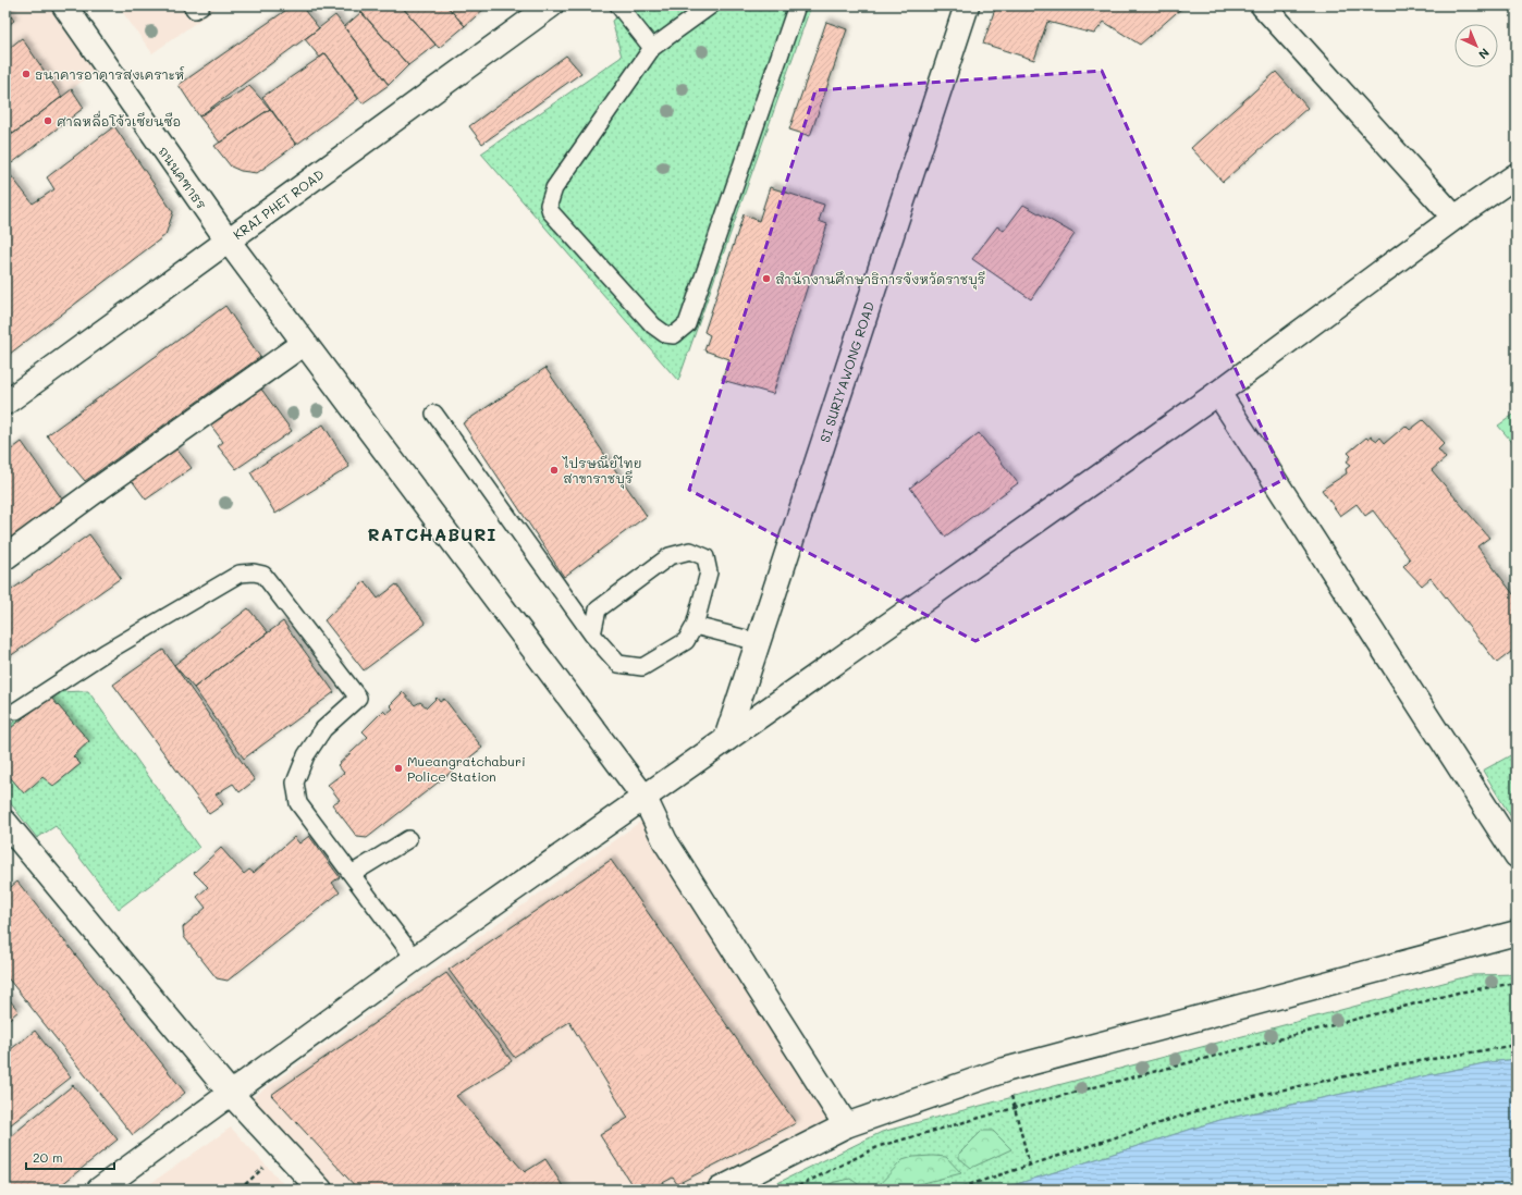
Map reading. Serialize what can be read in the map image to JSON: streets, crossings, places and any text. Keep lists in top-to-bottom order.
{
  "streets": {
    "street": ["ถนนคฑาธร", "KRAI PHET ROAD", "SI SURIYAWONG ROAD"]
  },
  "crossings": [
    ["ถนนคฑาธร", "KRAI PHET ROAD"]
  ],
  "districts": ["RATCHABURI"],
  "places": [
    "ธนาคารอาคารสงเคราะห์",
    "ศาลหลื่อโจ้วเซียนซือ",
    "สำนักงานศึกษาธิการจังหวัดราชบุรี",
    "ไปรษณีย์ไทย สาขาราชบุรี",
    "Mueangratchaburi Police Station"
  ],
  "scale_bar": "20 m",
  "north": "bottom right"
}
